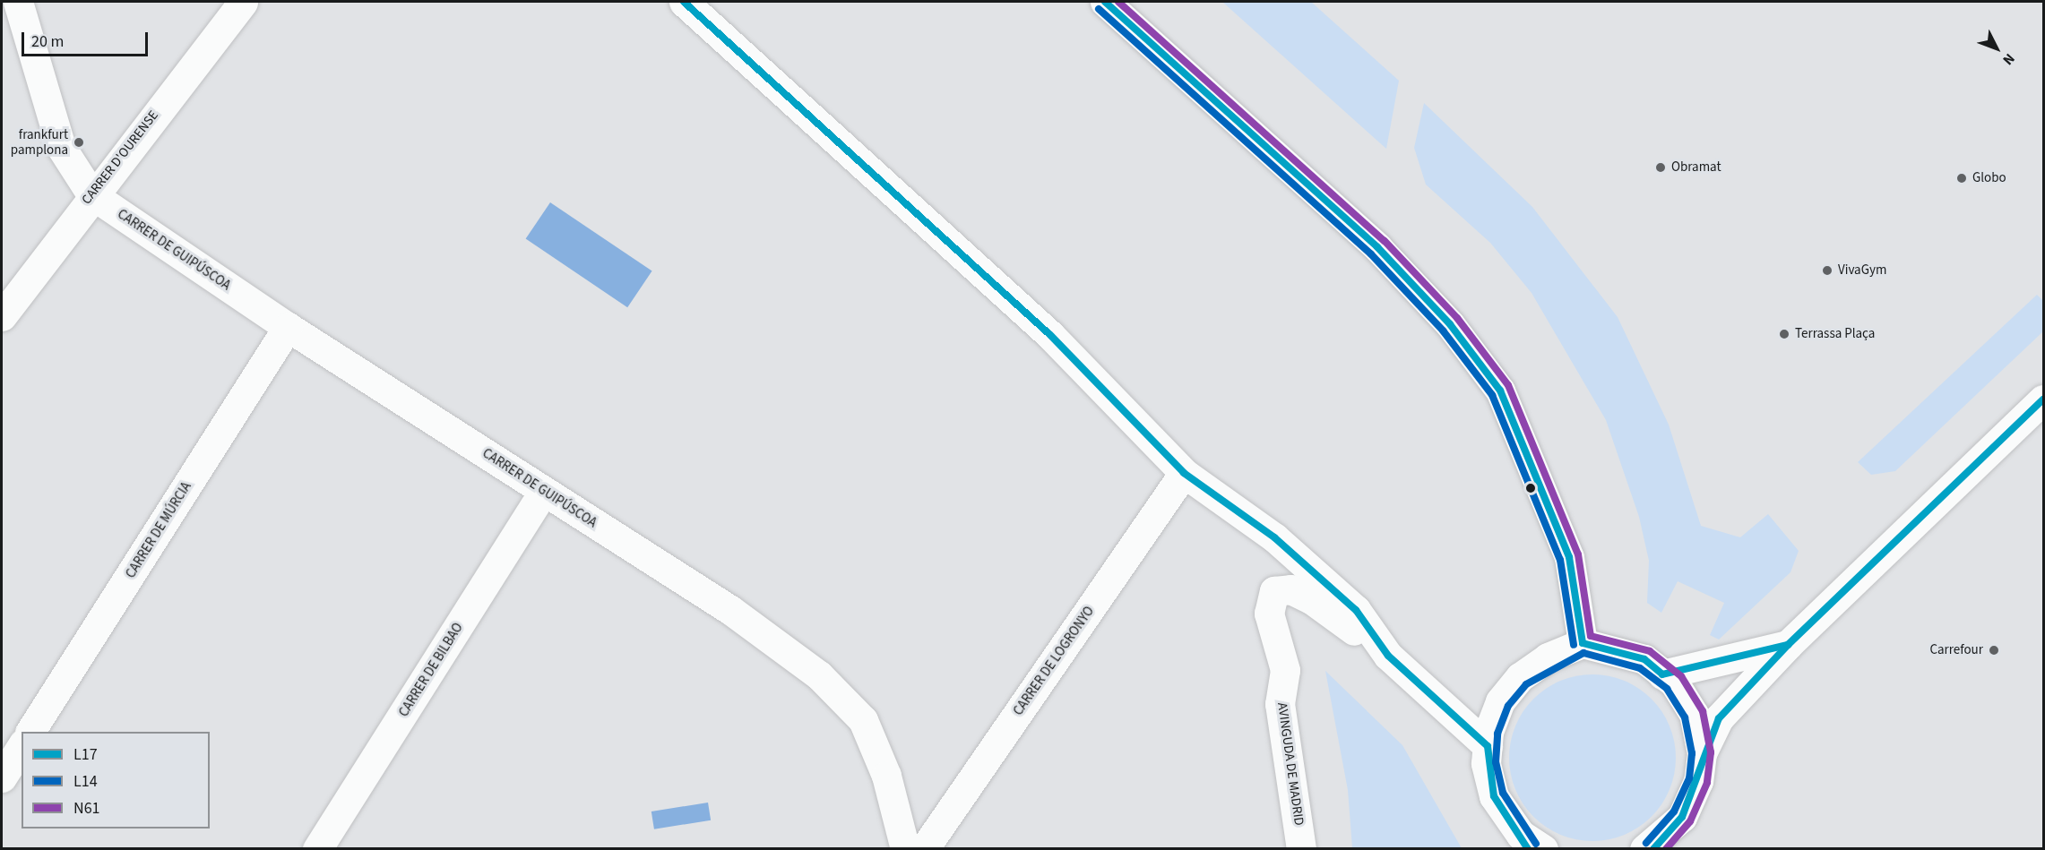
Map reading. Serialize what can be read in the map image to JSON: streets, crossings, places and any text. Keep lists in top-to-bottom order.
{
  "streets": {
    "street": [
      "CARRER D'OURENSE",
      "CARRER DE GUIPÚSCOA",
      "CARRER DE MÚRCIA",
      "CARRER DE LOGRONYO",
      "CARRER DE BILBAO",
      "AVINGUDA DE MADRID"
    ]
  },
  "crossings": [
    ["CARRER D'OURENSE", "CARRER DE GUIPÚSCOA"],
    ["CARRER DE GUIPÚSCOA", "CARRER DE MÚRCIA"],
    ["CARRER DE GUIPÚSCOA", "CARRER DE BILBAO"],
    ["CARRER DE LOGRONYO", "AVINGUDA DE MADRID"]
  ],
  "places": [
    "frankfurt pamplona",
    "Obramat",
    "Globo",
    "VivaGym",
    "Terrassa Plaça",
    "Carrefour"
  ],
  "lines": ["transit line L17", "transit line N61", "transit line L14"],
  "legend": ["L17", "L14", "N61"],
  "scale_bar": "20 m",
  "north": "bottom right"
}
